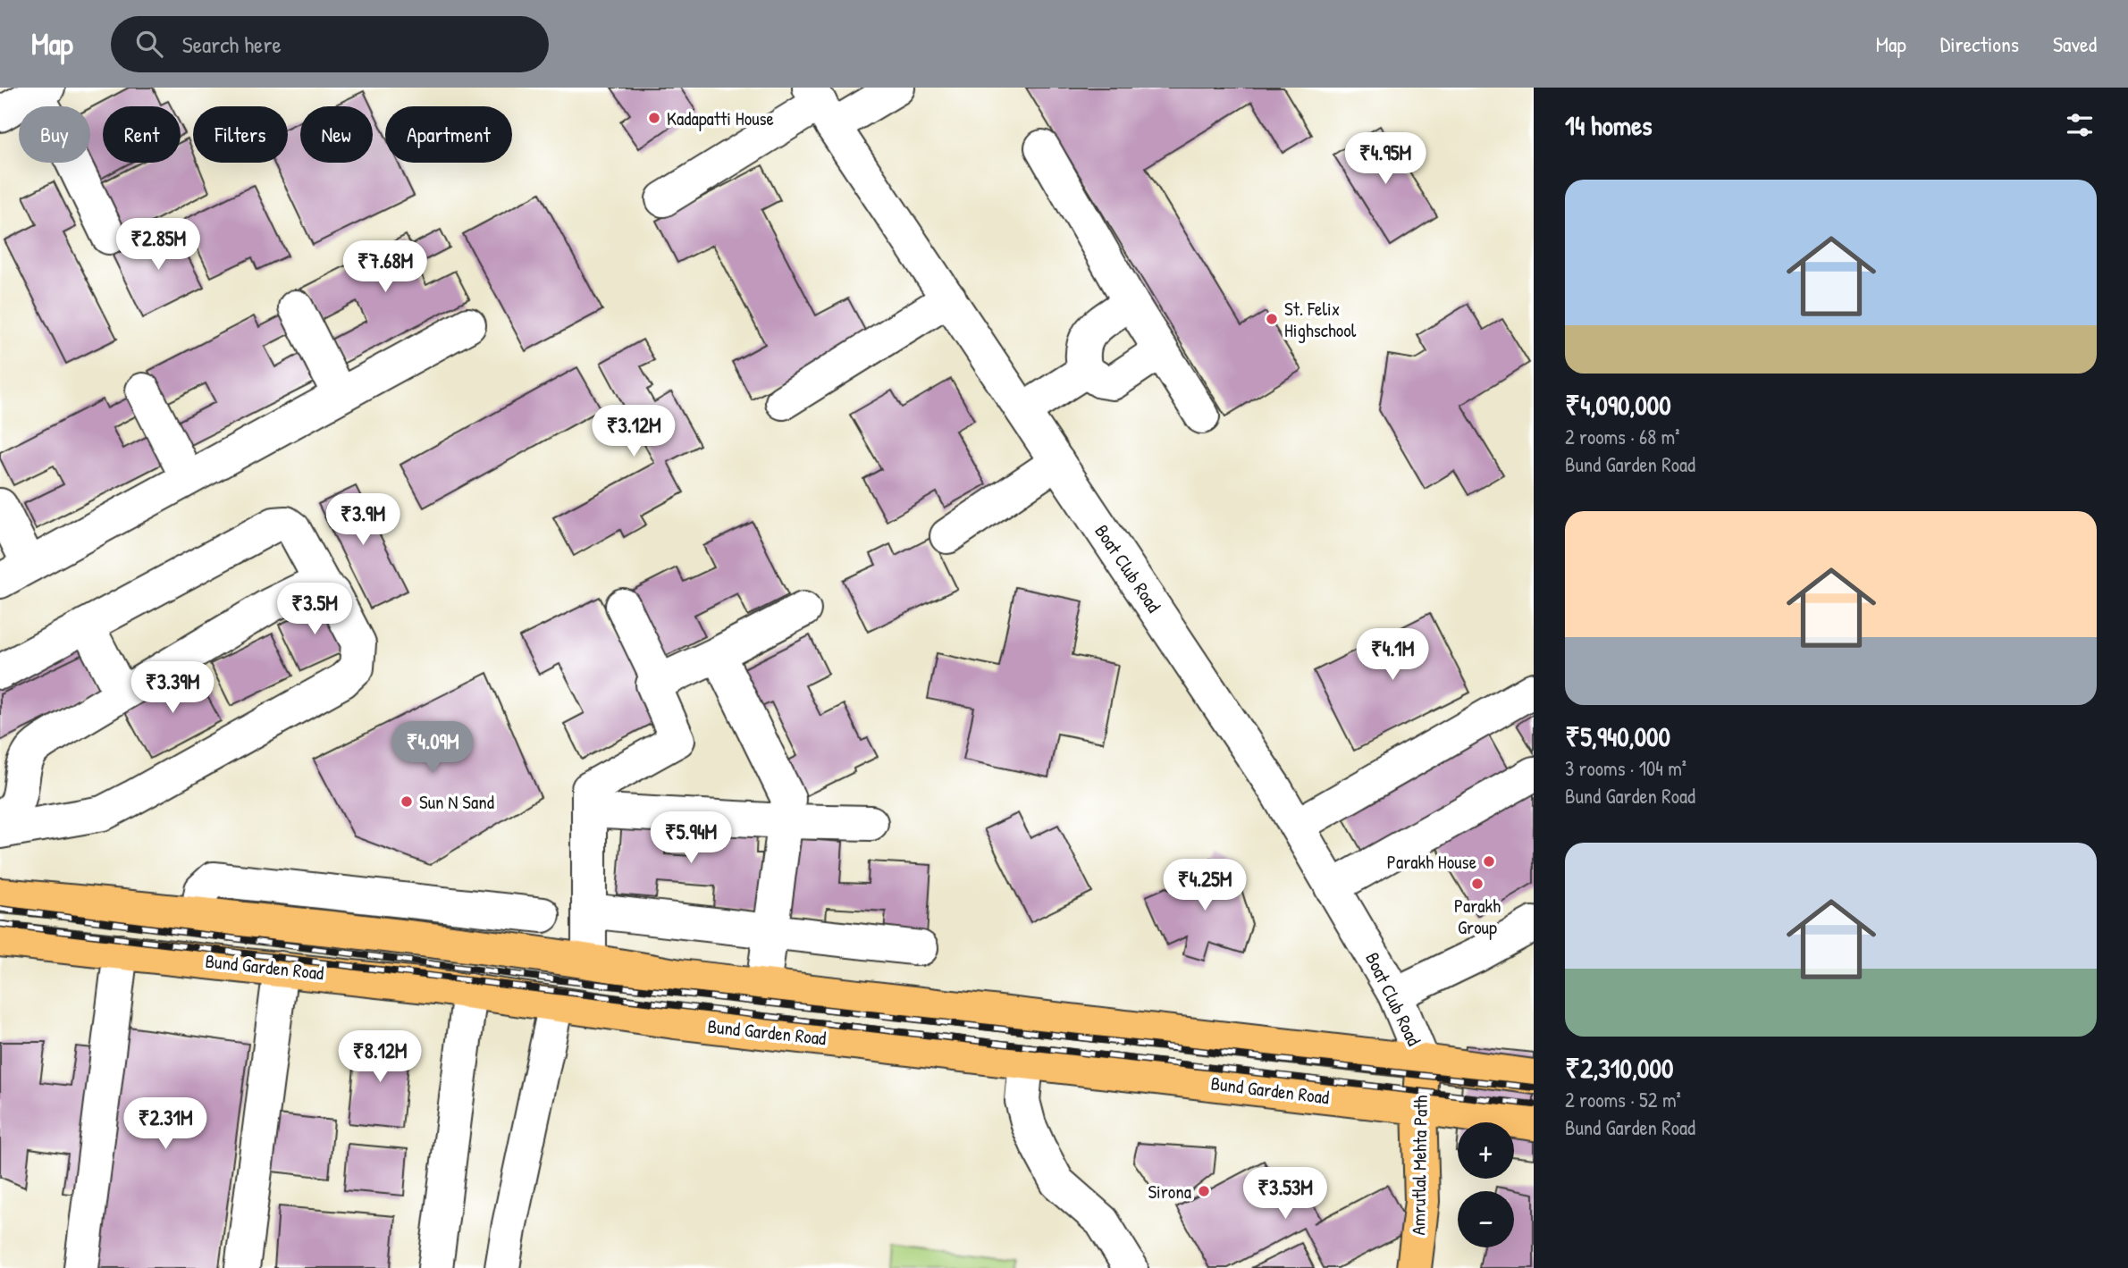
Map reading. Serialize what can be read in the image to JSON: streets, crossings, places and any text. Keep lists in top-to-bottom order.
{
  "streets": {
    "main road": ["Bund Garden Road", "Amrutlal Mehta Path"],
    "street": ["Boat Club Road"]
  },
  "crossings": [
    ["Boat Club Road", "Amrutlal Mehta Path"],
    ["Bund Garden Road", "Amrutlal Mehta Path"]
  ],
  "places": [
    "Kadapatti House",
    "St. Felix Highschool",
    "Sun N Sand",
    "Parakh House",
    "Parakh Group",
    "Sirona"
  ],
  "page": {
    "header": "Map",
    "search": "Search here",
    "nav": ["Map", "Directions", "Saved"],
    "heading": "14 homes",
    "chip": [
      "Buy",
      "Rent",
      "Filters",
      "New",
      "Apartment"
    ],
    "price": [
      "₹4.95M",
      "₹2.85M",
      "₹7.68M",
      "₹3.12M",
      "₹3.9M",
      "₹3.5M",
      "₹4.1M",
      "₹3.39M",
      "₹4.09M",
      "₹5.94M",
      "₹4.25M",
      "₹8.12M",
      "₹2.31M",
      "₹3.53M"
    ],
    "list": [
      {
        "name": "₹4,090,000",
        "note": "2 rooms · 68 m² · Bund Garden Road"
      },
      {
        "name": "₹5,940,000",
        "note": "3 rooms · 104 m² · Bund Garden Road"
      },
      {
        "name": "₹2,310,000",
        "note": "2 rooms · 52 m² · Bund Garden Road"
      }
    ],
    "map_buttons": ["+", "−"]
  }
}
